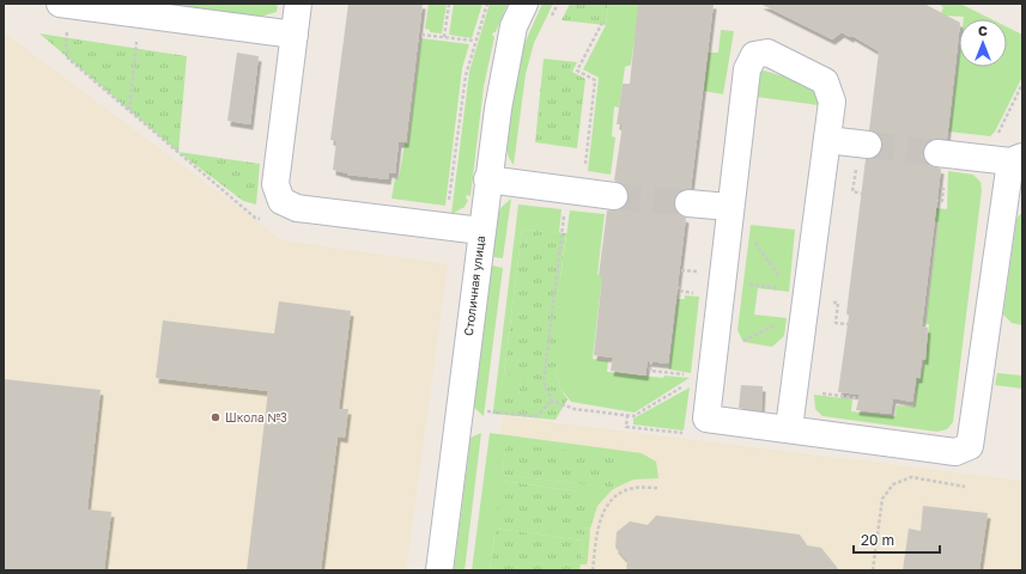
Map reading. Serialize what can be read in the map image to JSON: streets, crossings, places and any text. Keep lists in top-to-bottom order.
{
  "streets": {
    "street": ["Столичная улица"]
  },
  "places": ["Школа №3"],
  "scale_bar": "20 m",
  "north": "top"
}
